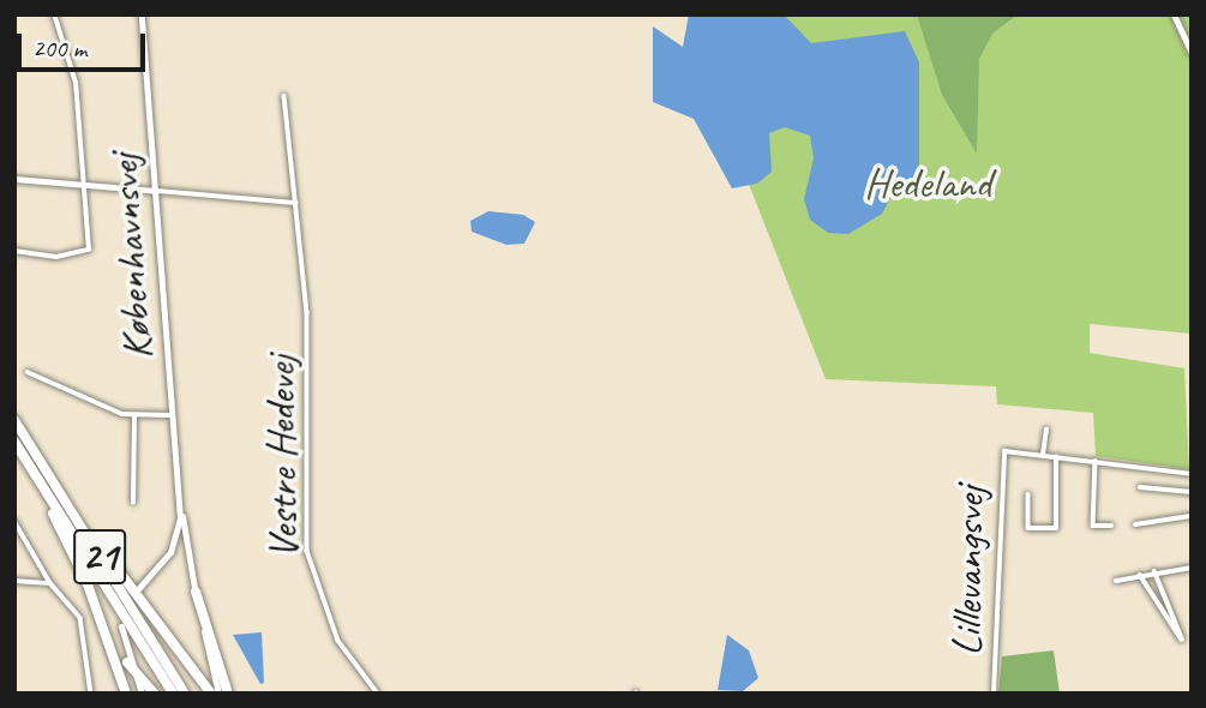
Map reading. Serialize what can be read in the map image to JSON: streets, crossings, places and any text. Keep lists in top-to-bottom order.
{
  "streets": {
    "highway": ["21"],
    "main road": ["Københavnsvej"],
    "street": ["Vestre Hedevej", "Lillevangsvej"]
  },
  "parks": ["Hedeland"],
  "scale_bar": "200 m"
}
